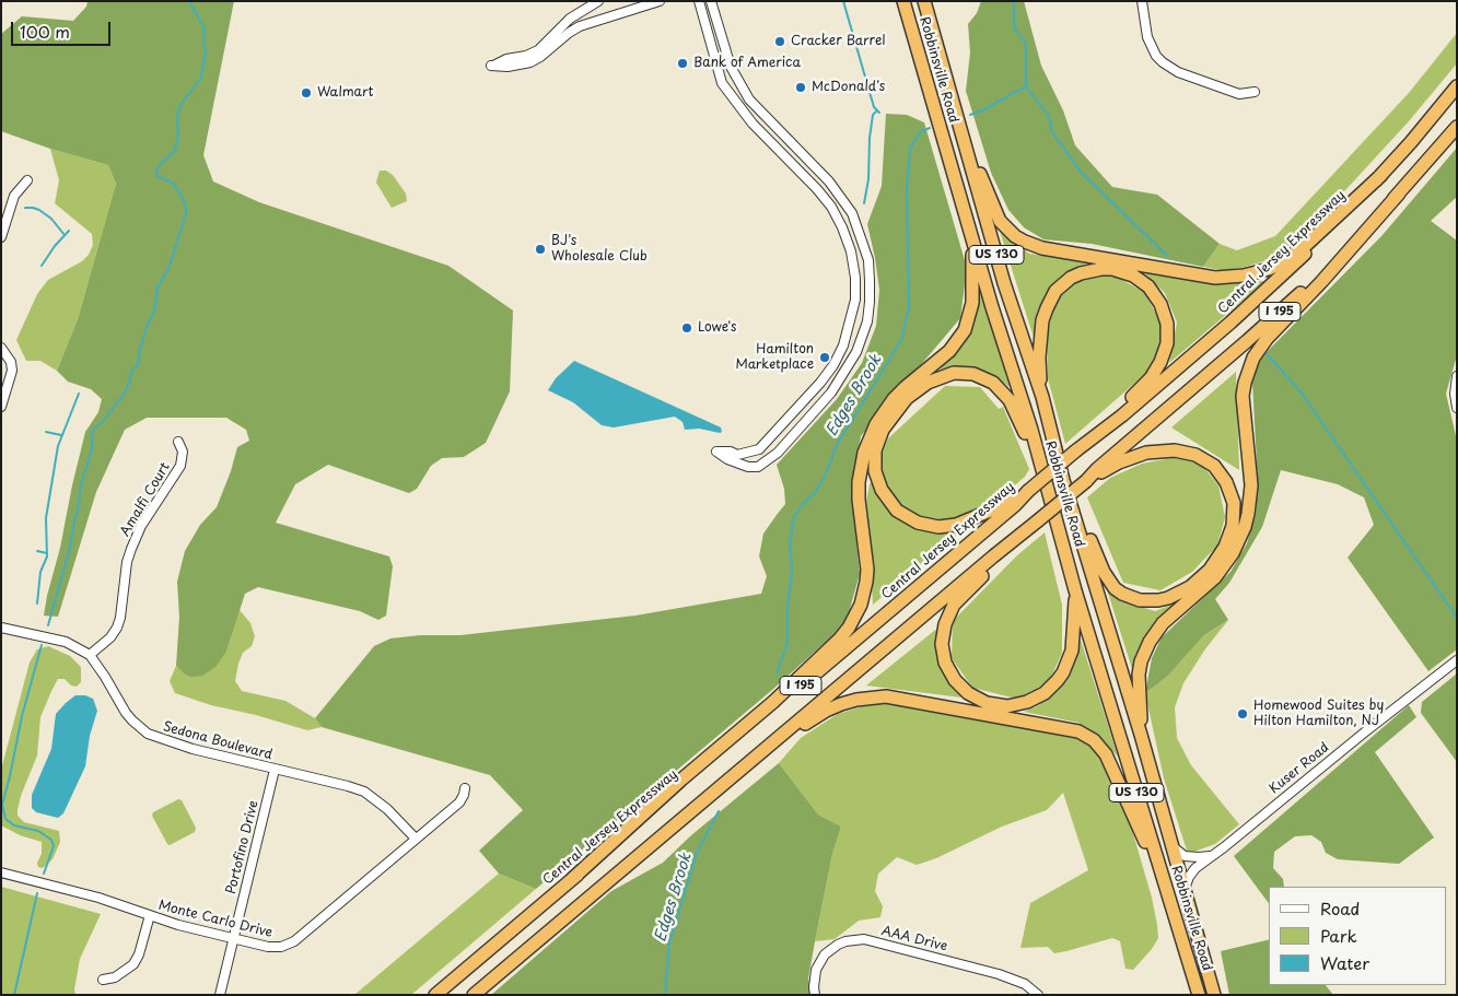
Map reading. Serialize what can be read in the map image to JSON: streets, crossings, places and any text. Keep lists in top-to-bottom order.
{
  "streets": {
    "highway": [
      "Robbinsville Road",
      "Central Jersey Expressway",
      "US 130",
      "I 195"
    ],
    "street": [
      "Amalfi Court",
      "Sedona Boulevard",
      "Kuser Road",
      "Portofino Drive",
      "Monte Carlo Drive",
      "AAA Drive"
    ]
  },
  "crossings": [
    ["Robbinsville Road", "Kuser Road"],
    ["Amalfi Court", "Sedona Boulevard"],
    ["Sedona Boulevard", "Portofino Drive"],
    ["Sedona Boulevard", "Monte Carlo Drive"],
    ["Portofino Drive", "Monte Carlo Drive"]
  ],
  "water": ["Edges Brook"],
  "places": [
    "Cracker Barrel",
    "Bank of America",
    "McDonald's",
    "Walmart",
    "BJ's Wholesale Club",
    "Lowe's",
    "Hamilton Marketplace",
    "Homewood Suites by Hilton Hamilton, NJ"
  ],
  "legend": ["Road", "Park", "Water"],
  "scale_bar": "100 m"
}
